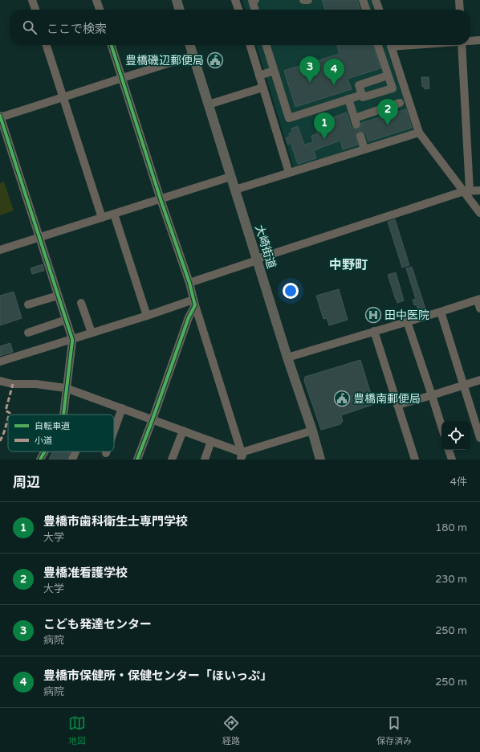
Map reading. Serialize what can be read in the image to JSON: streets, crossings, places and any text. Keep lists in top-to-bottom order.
{
  "streets": {
    "main road": ["大崎街道"]
  },
  "districts": ["中野町"],
  "places": {
    "public building": ["豊橋磯辺郵便局", "豊橋南郵便局"],
    "hospital": ["田中医院"]
  },
  "legend": ["自転車道", "小道"],
  "page": {
    "search": "ここで検索",
    "pins": [
      "3",
      "4",
      "2",
      "1"
    ],
    "heading": ["周辺", "4件"],
    "list": [
      {
        "mark": "1",
        "name": "豊橋市歯科衛生士専門学校",
        "note": "大学",
        "value": "180 m"
      },
      {
        "mark": "2",
        "name": "豊橋准看護学校",
        "note": "大学",
        "value": "230 m"
      },
      {
        "mark": "3",
        "name": "こども発達センター",
        "note": "病院",
        "value": "250 m"
      },
      {
        "mark": "4",
        "name": "豊橋市保健所・保健センター「ほいっぷ」",
        "note": "病院",
        "value": "250 m"
      }
    ],
    "nav": ["地図", "経路", "保存済み"]
  }
}
